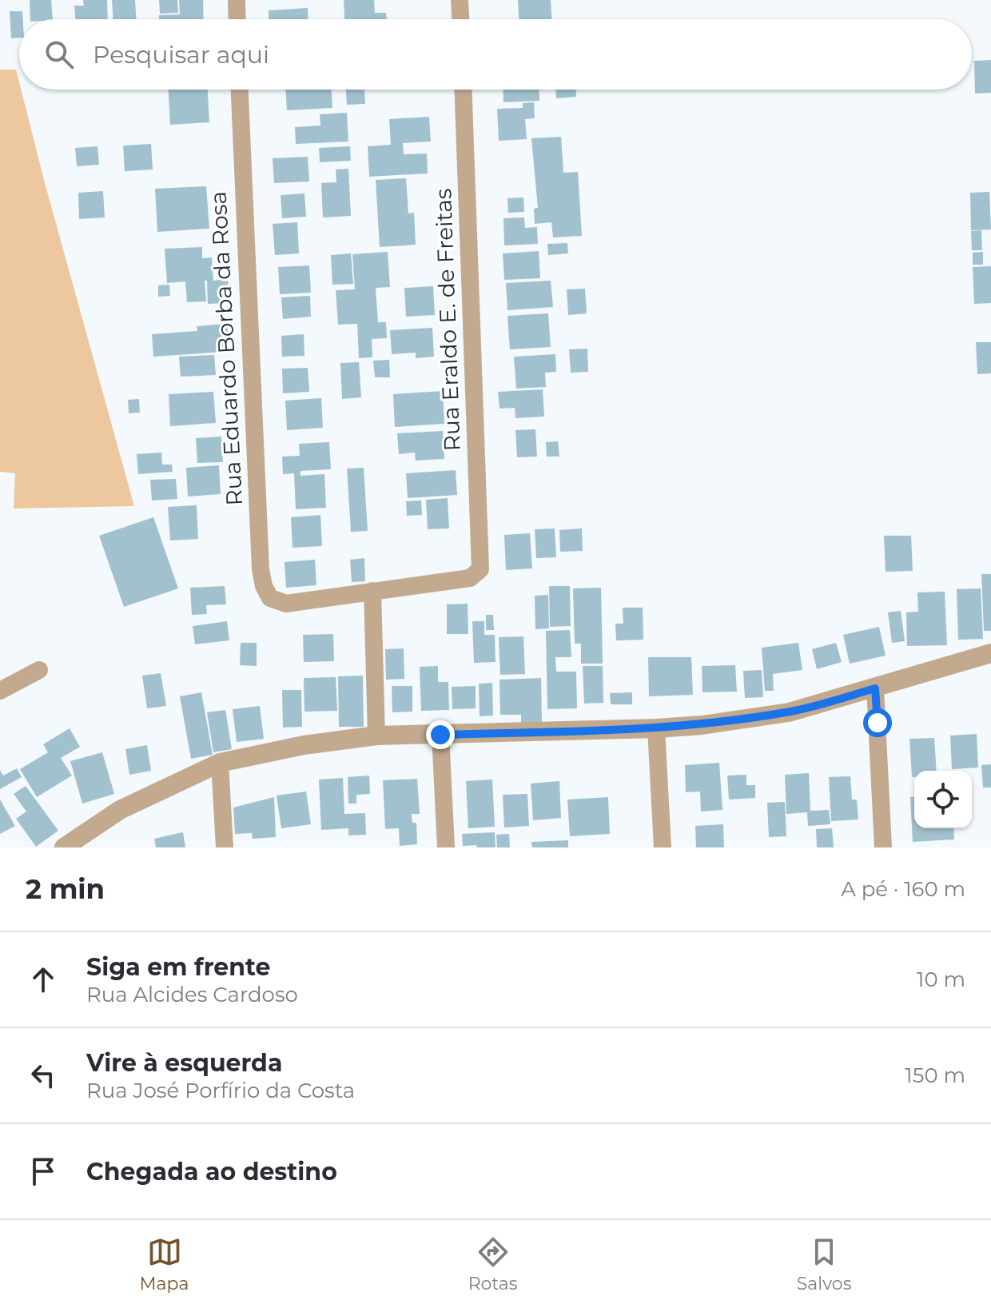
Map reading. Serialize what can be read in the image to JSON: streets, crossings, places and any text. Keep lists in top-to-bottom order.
{
  "streets": {
    "street": ["Rua Eraldo E. de Freitas", "Rua Eduardo Borba da Rosa"]
  },
  "crossings": [
    ["Rua Eraldo E. de Freitas", "Rua Eduardo Borba da Rosa"]
  ],
  "page": {
    "search": "Pesquisar aqui",
    "heading": ["2 min", "A pé · 160 m"],
    "list": [
      ["Siga em frente", "Rua Alcides Cardoso", "10 m"],
      ["Vire à esquerda", "Rua José Porfírio da Costa", "150 m"],
      "Chegada ao destino"
    ],
    "nav": ["Mapa", "Rotas", "Salvos"]
  }
}
